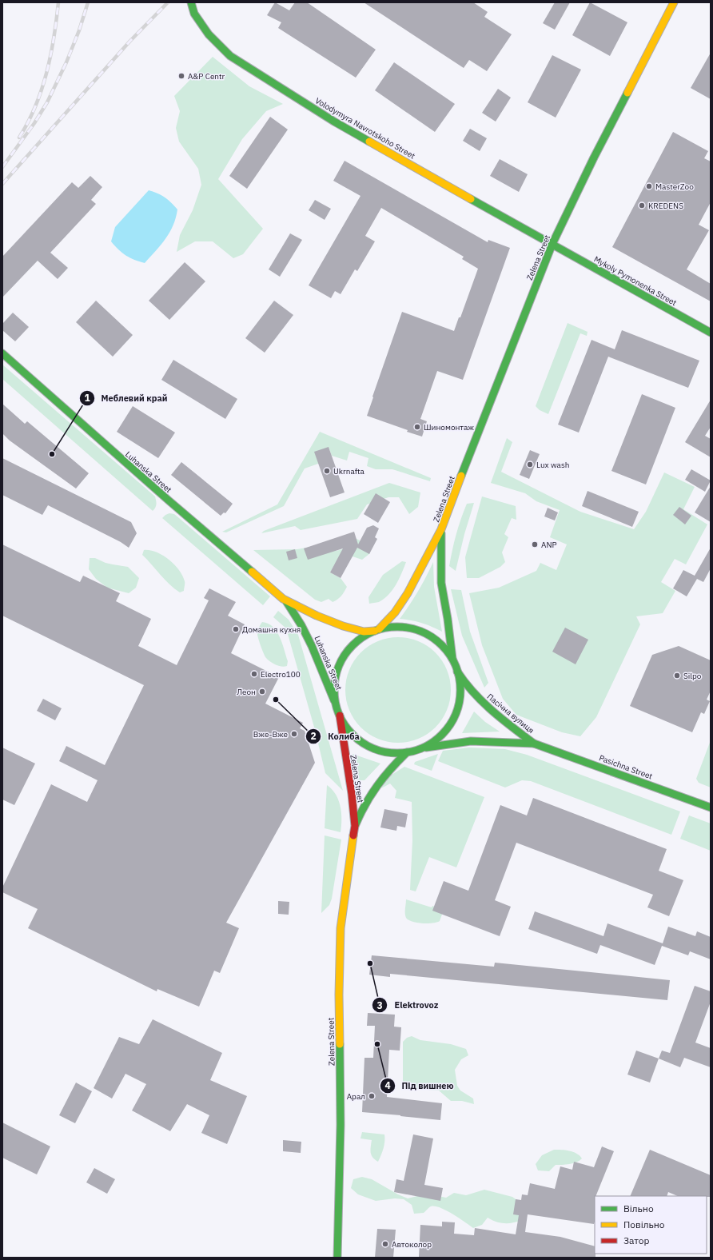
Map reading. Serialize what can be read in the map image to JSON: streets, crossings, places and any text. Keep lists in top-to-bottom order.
{
  "streets": {
    "main road": [
      "Volodymyra Navrotskoho Street",
      "Zelena Street",
      "Mykoly Pymonenka Street",
      "Luhanska Street",
      "Пасічна вулиця",
      "Pasichna Street"
    ]
  },
  "crossings": [
    ["Volodymyra Navrotskoho Street", "Zelena Street"],
    ["Volodymyra Navrotskoho Street", "Mykoly Pymonenka Street"],
    ["Zelena Street", "Mykoly Pymonenka Street"],
    ["Zelena Street", "Luhanska Street"],
    ["Zelena Street", "Пасічна вулиця"],
    ["Пасічна вулиця", "Pasichna Street"]
  ],
  "places": [
    "A&P Centr",
    "MasterZoo",
    "KREDENS",
    "Шиномонтаж",
    "Меблевий край",
    "Lux wash",
    "Ukrnafta",
    "ANP",
    "Домашня кухня",
    "Electro100",
    "Silpo",
    "Леон",
    "Колиба",
    "Вже-Вже",
    "Elektrovoz",
    "Під вишнею",
    "Арал",
    "Автоколор"
  ],
  "legend": ["Вільно", "Повільно", "Затор"]
}
